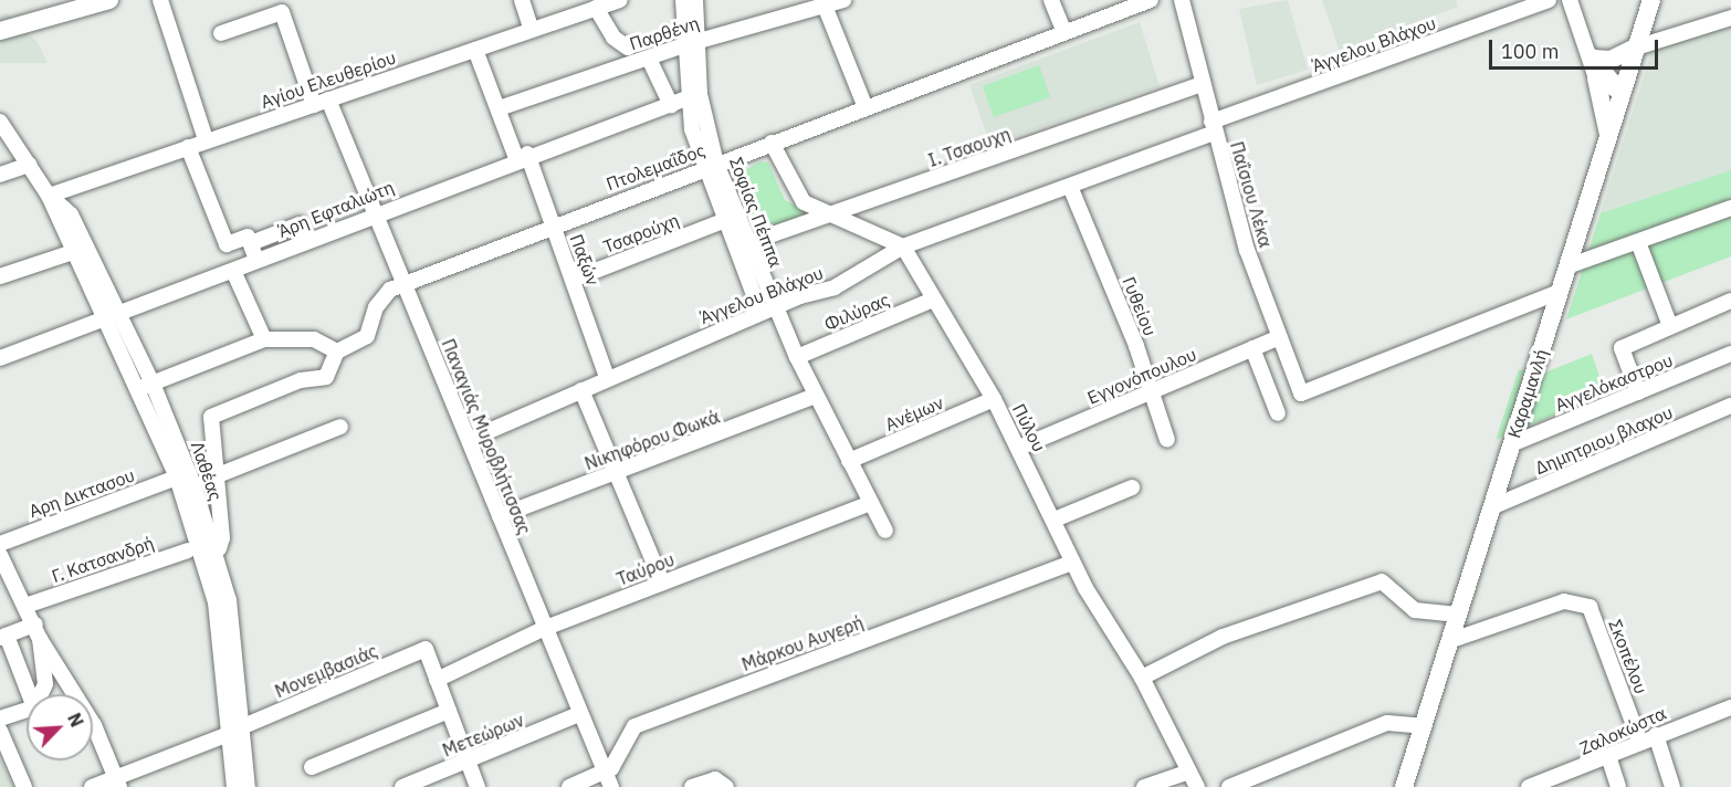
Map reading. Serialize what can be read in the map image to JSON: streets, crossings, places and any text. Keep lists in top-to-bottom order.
{
  "streets": {
    "main road": ["Καραμανλή"],
    "street": [
      "Παρθένη",
      "Άγγελου Βλάχου",
      "Αγίου Ελευθερίου",
      "Ι. Τσαουχη",
      "Πτολεμαΐδος",
      "Παΐσιου Λέκα",
      "Άρη Εφταλιώτη",
      "Σοφίας Πέππα",
      "Τσαρούχη",
      "Παξών",
      "Γυθείου",
      "Φιλύρας",
      "Εγγονόπουλου",
      "Αγγελόκαστρου",
      "Ανέμων",
      "Πύλου",
      "Παναγιάς Μυροβλήτισσας",
      "Νικηφόρου Φωκά",
      "Δημητριου βλαχου",
      "Λαθέας",
      "Αρη Δικτασου",
      "Γ. Κατσανδρή",
      "Ταύρου",
      "Μάρκου Αυγερή",
      "Σκοπέλου",
      "Μονεμβασιάς",
      "Ζαλοκώστα",
      "Μετεώρων"
    ]
  },
  "crossings": [
    ["Παρθένη", "Σοφίας Πέππα"],
    ["Παρθένη", "Παξών"],
    ["Άγγελου Βλάχου", "Παΐσιου Λέκα"],
    ["Άγγελου Βλάχου", "Σοφίας Πέππα"],
    ["Άγγελου Βλάχου", "Παξών"],
    ["Άγγελου Βλάχου", "Γυθείου"],
    ["Άγγελου Βλάχου", "Πύλου"],
    ["Άγγελου Βλάχου", "Παναγιάς Μυροβλήτισσας"],
    ["Αγίου Ελευθερίου", "Παξών"],
    ["Αγίου Ελευθερίου", "Παναγιάς Μυροβλήτισσας"],
    ["Αγίου Ελευθερίου", "Λαθέας"],
    ["Ι. Τσαουχη", "Παΐσιου Λέκα"],
    ["Ι. Τσαουχη", "Σοφίας Πέππα"],
    ["Πτολεμαΐδος", "Σοφίας Πέππα"],
    ["Πτολεμαΐδος", "Παξών"],
    ["Πτολεμαΐδος", "Παναγιάς Μυροβλήτισσας"],
    ["Παΐσιου Λέκα", "Εγγονόπουλου"],
    ["Παΐσιου Λέκα", "Καραμανλή"],
    ["Άρη Εφταλιώτη", "Σοφίας Πέππα"],
    ["Άρη Εφταλιώτη", "Παξών"],
    ["Άρη Εφταλιώτη", "Παναγιάς Μυροβλήτισσας"],
    ["Άρη Εφταλιώτη", "Λαθέας"],
    ["Σοφίας Πέππα", "Τσαρούχη"],
    ["Σοφίας Πέππα", "Φιλύρας"],
    ["Σοφίας Πέππα", "Ανέμων"],
    ["Σοφίας Πέππα", "Νικηφόρου Φωκά"],
    ["Σοφίας Πέππα", "Ταύρου"],
    ["Τσαρούχη", "Παξών"],
    ["Γυθείου", "Εγγονόπουλου"],
    ["Φιλύρας", "Πύλου"],
    ["Εγγονόπουλου", "Πύλου"],
    ["Αγγελόκαστρου", "Καραμανλή"],
    ["Καραμανλή", "Δημητριου βλαχου"],
    ["Καραμανλή", "Σκοπέλου"],
    ["Ανέμων", "Πύλου"],
    ["Πύλου", "Μάρκου Αυγερή"],
    ["Παναγιάς Μυροβλήτισσας", "Νικηφόρου Φωκά"],
    ["Παναγιάς Μυροβλήτισσας", "Ταύρου"],
    ["Παναγιάς Μυροβλήτισσας", "Μάρκου Αυγερή"],
    ["Παναγιάς Μυροβλήτισσας", "Μετεώρων"],
    ["Λαθέας", "Αρη Δικτασου"],
    ["Λαθέας", "Γ. Κατσανδρή"],
    ["Λαθέας", "Μονεμβασιάς"],
    ["Ταύρου", "Μονεμβασιάς"],
    ["Σκοπέλου", "Ζαλοκώστα"]
  ],
  "scale_bar": "100 m",
  "north": "top right"
}
